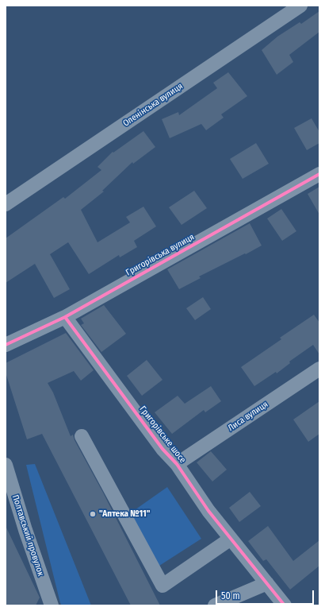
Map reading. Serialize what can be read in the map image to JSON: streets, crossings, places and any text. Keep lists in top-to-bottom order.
{
  "streets": {
    "street": [
      "Оленінська вулиця",
      "Григорівська вулиця",
      "Лиса вулиця",
      "Григорівське шосе",
      "Полтавський провулок"
    ]
  },
  "crossings": [
    ["Григорівська вулиця", "Григорівське шосе"],
    ["Лиса вулиця", "Григорівське шосе"]
  ],
  "places": ["\"Аптека №11\""],
  "scale_bar": "50 m"
}
